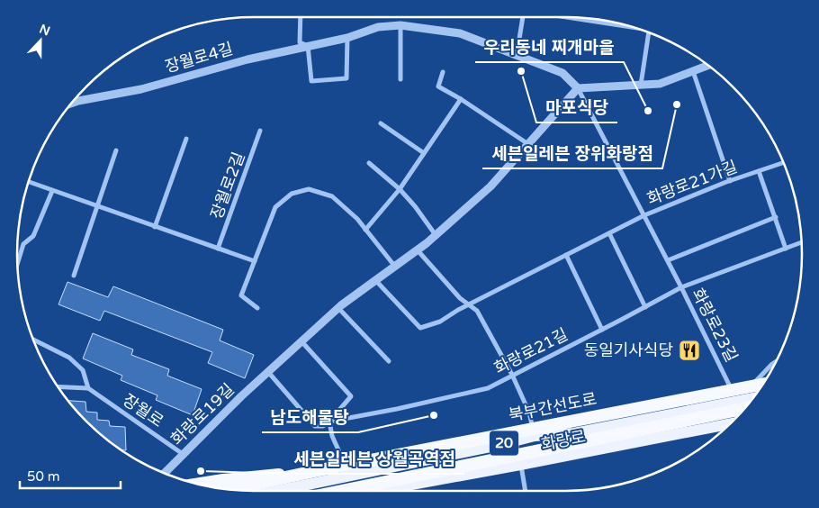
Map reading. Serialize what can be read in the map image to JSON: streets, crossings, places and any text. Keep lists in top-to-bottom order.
{
  "streets": {
    "highway": ["북부간선도로"],
    "main road": ["화랑로", "20"],
    "street": [
      "장월로4길",
      "화랑로21가길",
      "장월로2길",
      "화랑로23길",
      "화랑로21길",
      "장월로",
      "화랑로19길"
    ]
  },
  "crossings": [
    ["장월로4길", "화랑로23길"],
    ["장월로4길", "화랑로19길"],
    ["화랑로21가길", "화랑로23길"],
    ["화랑로21가길", "화랑로19길"],
    ["화랑로21가길", "화랑로"],
    ["화랑로23길", "화랑로21길"],
    ["화랑로23길", "화랑로19길"],
    ["화랑로23길", "화랑로"],
    ["화랑로21길", "화랑로"],
    ["장월로", "화랑로19길"]
  ],
  "places": {
    "other": [
      "마포식당",
      "세븐일레븐 장위화랑점",
      "우리동네 찌개마을",
      "남도해물탕",
      "세븐일레븐 상월곡역점"
    ],
    "restaurant": ["동일기사식당"]
  },
  "scale_bar": "50 m",
  "north": "top"
}
